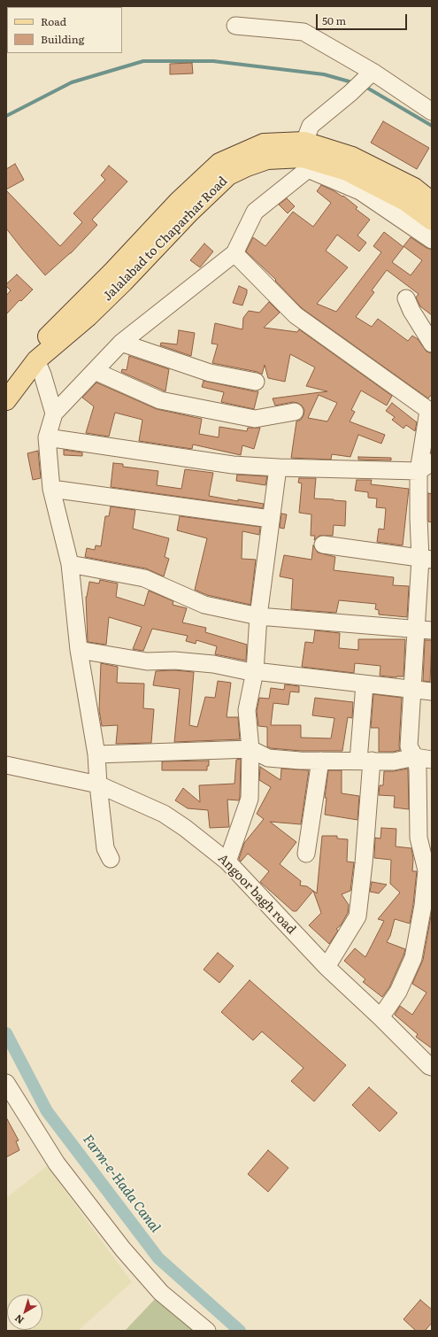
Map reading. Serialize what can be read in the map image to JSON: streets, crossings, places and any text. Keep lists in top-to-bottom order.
{
  "streets": {
    "main road": ["Jalalabad to Chaparhar Road"],
    "street": ["Angoor bagh road"]
  },
  "water": ["Farm-e-Hada Canal"],
  "legend": ["Road", "Building"],
  "scale_bar": "50 m",
  "north": "bottom left"
}
